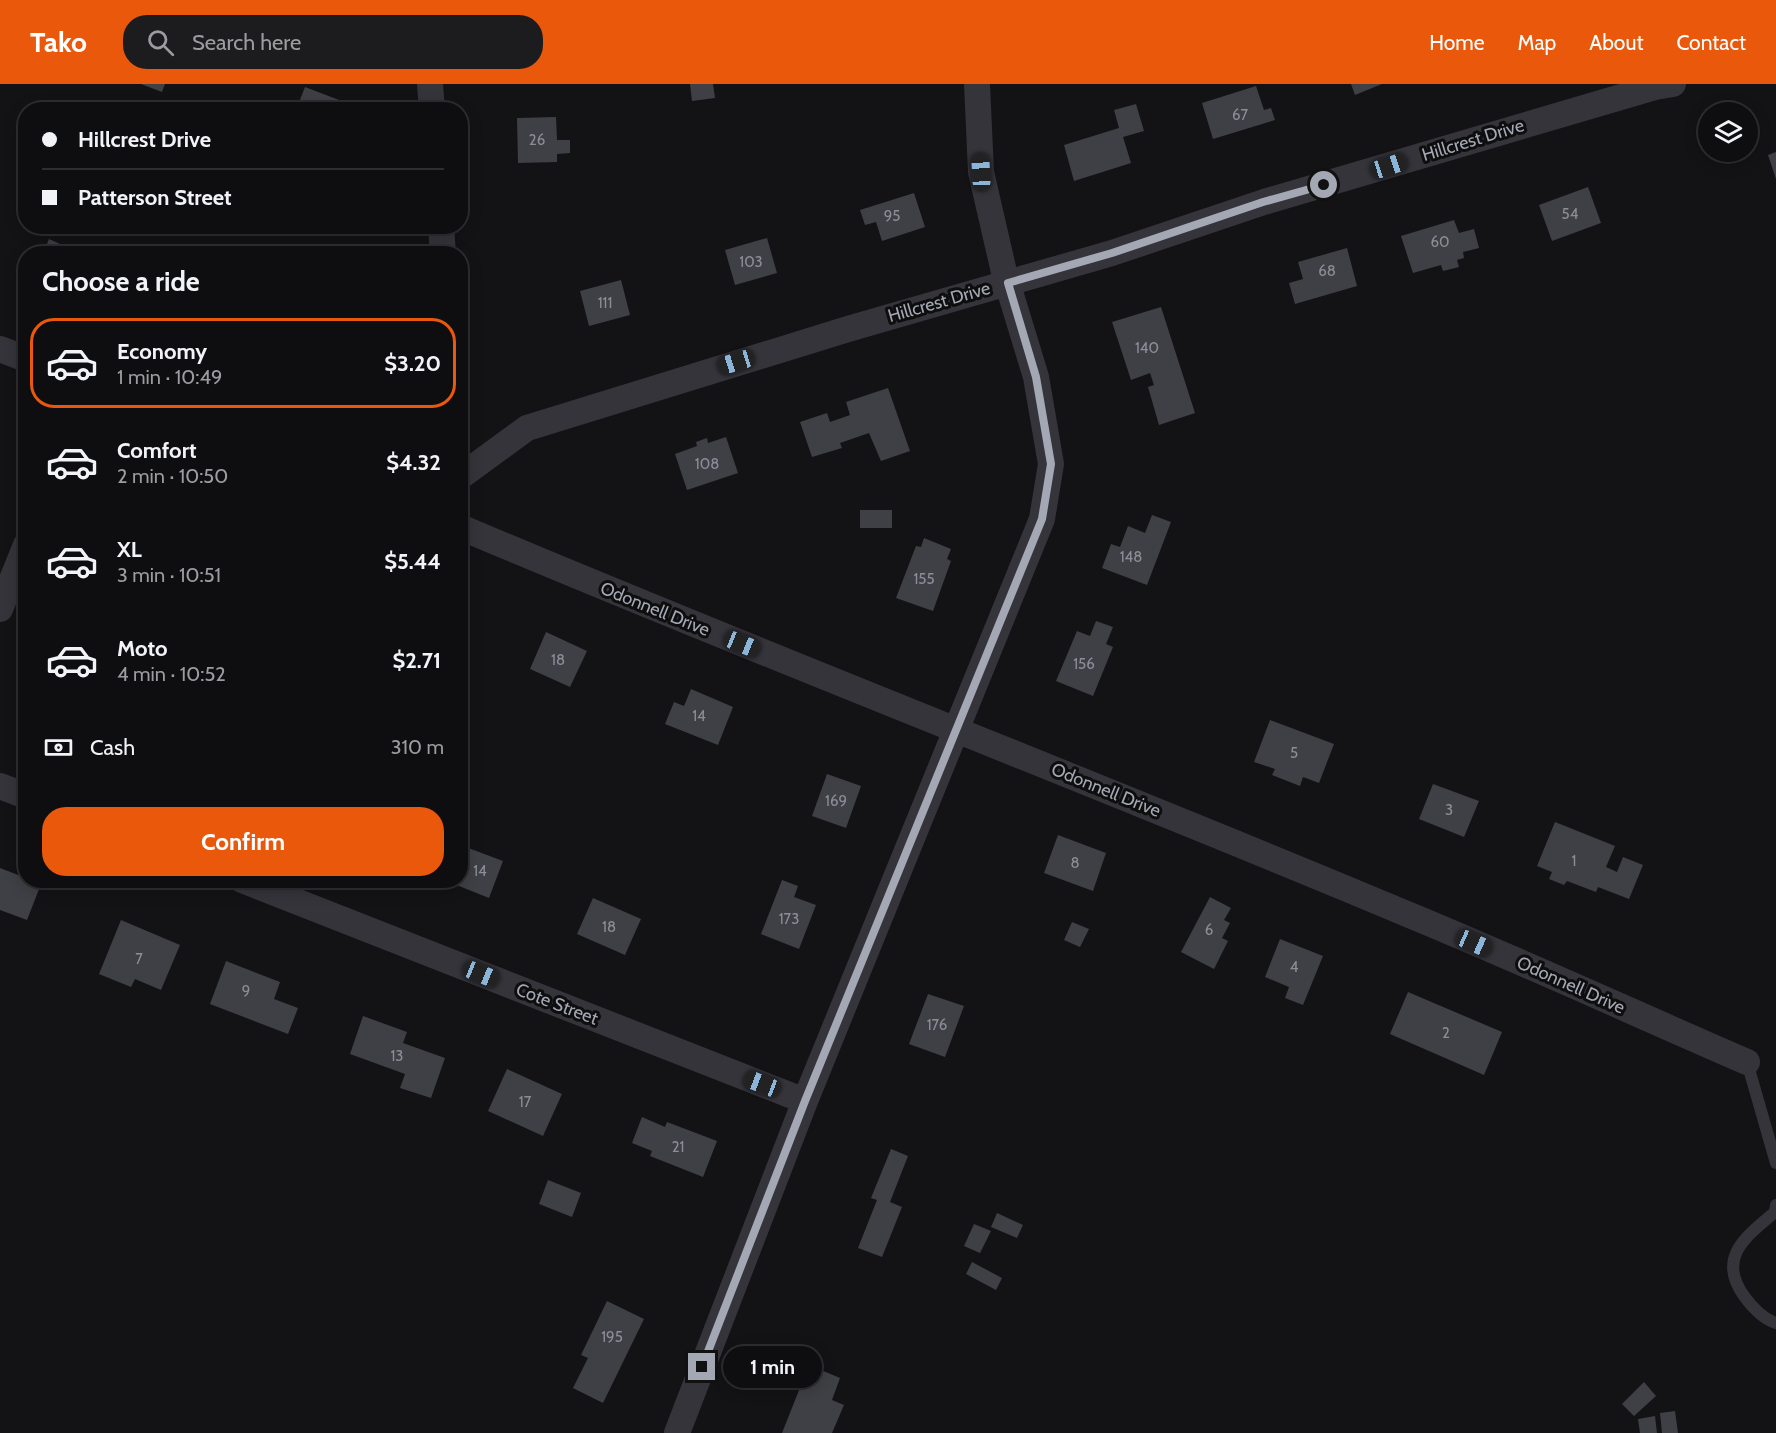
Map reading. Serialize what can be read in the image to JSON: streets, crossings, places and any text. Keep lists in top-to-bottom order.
{
  "streets": {
    "street": ["Hillcrest Drive", "Odonnell Drive", "Cote Street"]
  },
  "house_numbers": [
    "67",
    "26",
    "54",
    "95",
    "60",
    "103",
    "68",
    "111",
    "140",
    "108",
    "148",
    "155",
    "18",
    "156",
    "14",
    "5",
    "169",
    "3",
    "1",
    "8",
    "14",
    "173",
    "18",
    "6",
    "7",
    "4",
    "9",
    "176",
    "2",
    "13",
    "17",
    "21",
    "195"
  ],
  "page": {
    "header": "Tako",
    "search": "Search here",
    "nav": [
      "Home",
      "Map",
      "About",
      "Contact"
    ],
    "banner": ["Hillcrest Drive", "Patterson Street"],
    "heading": "Choose a ride",
    "list": [
      {
        "name": "Economy",
        "note": "1 min · 10:49",
        "value": "$3.20"
      },
      {
        "name": "Comfort",
        "note": "2 min · 10:50",
        "value": "$4.32"
      },
      {
        "name": "XL",
        "note": "3 min · 10:51",
        "value": "$5.44"
      },
      {
        "name": "Moto",
        "note": "4 min · 10:52",
        "value": "$2.71"
      }
    ],
    "pay": ["Cash", "310 m"],
    "buttons": "Confirm",
    "bubble": "1 min"
  }
}
